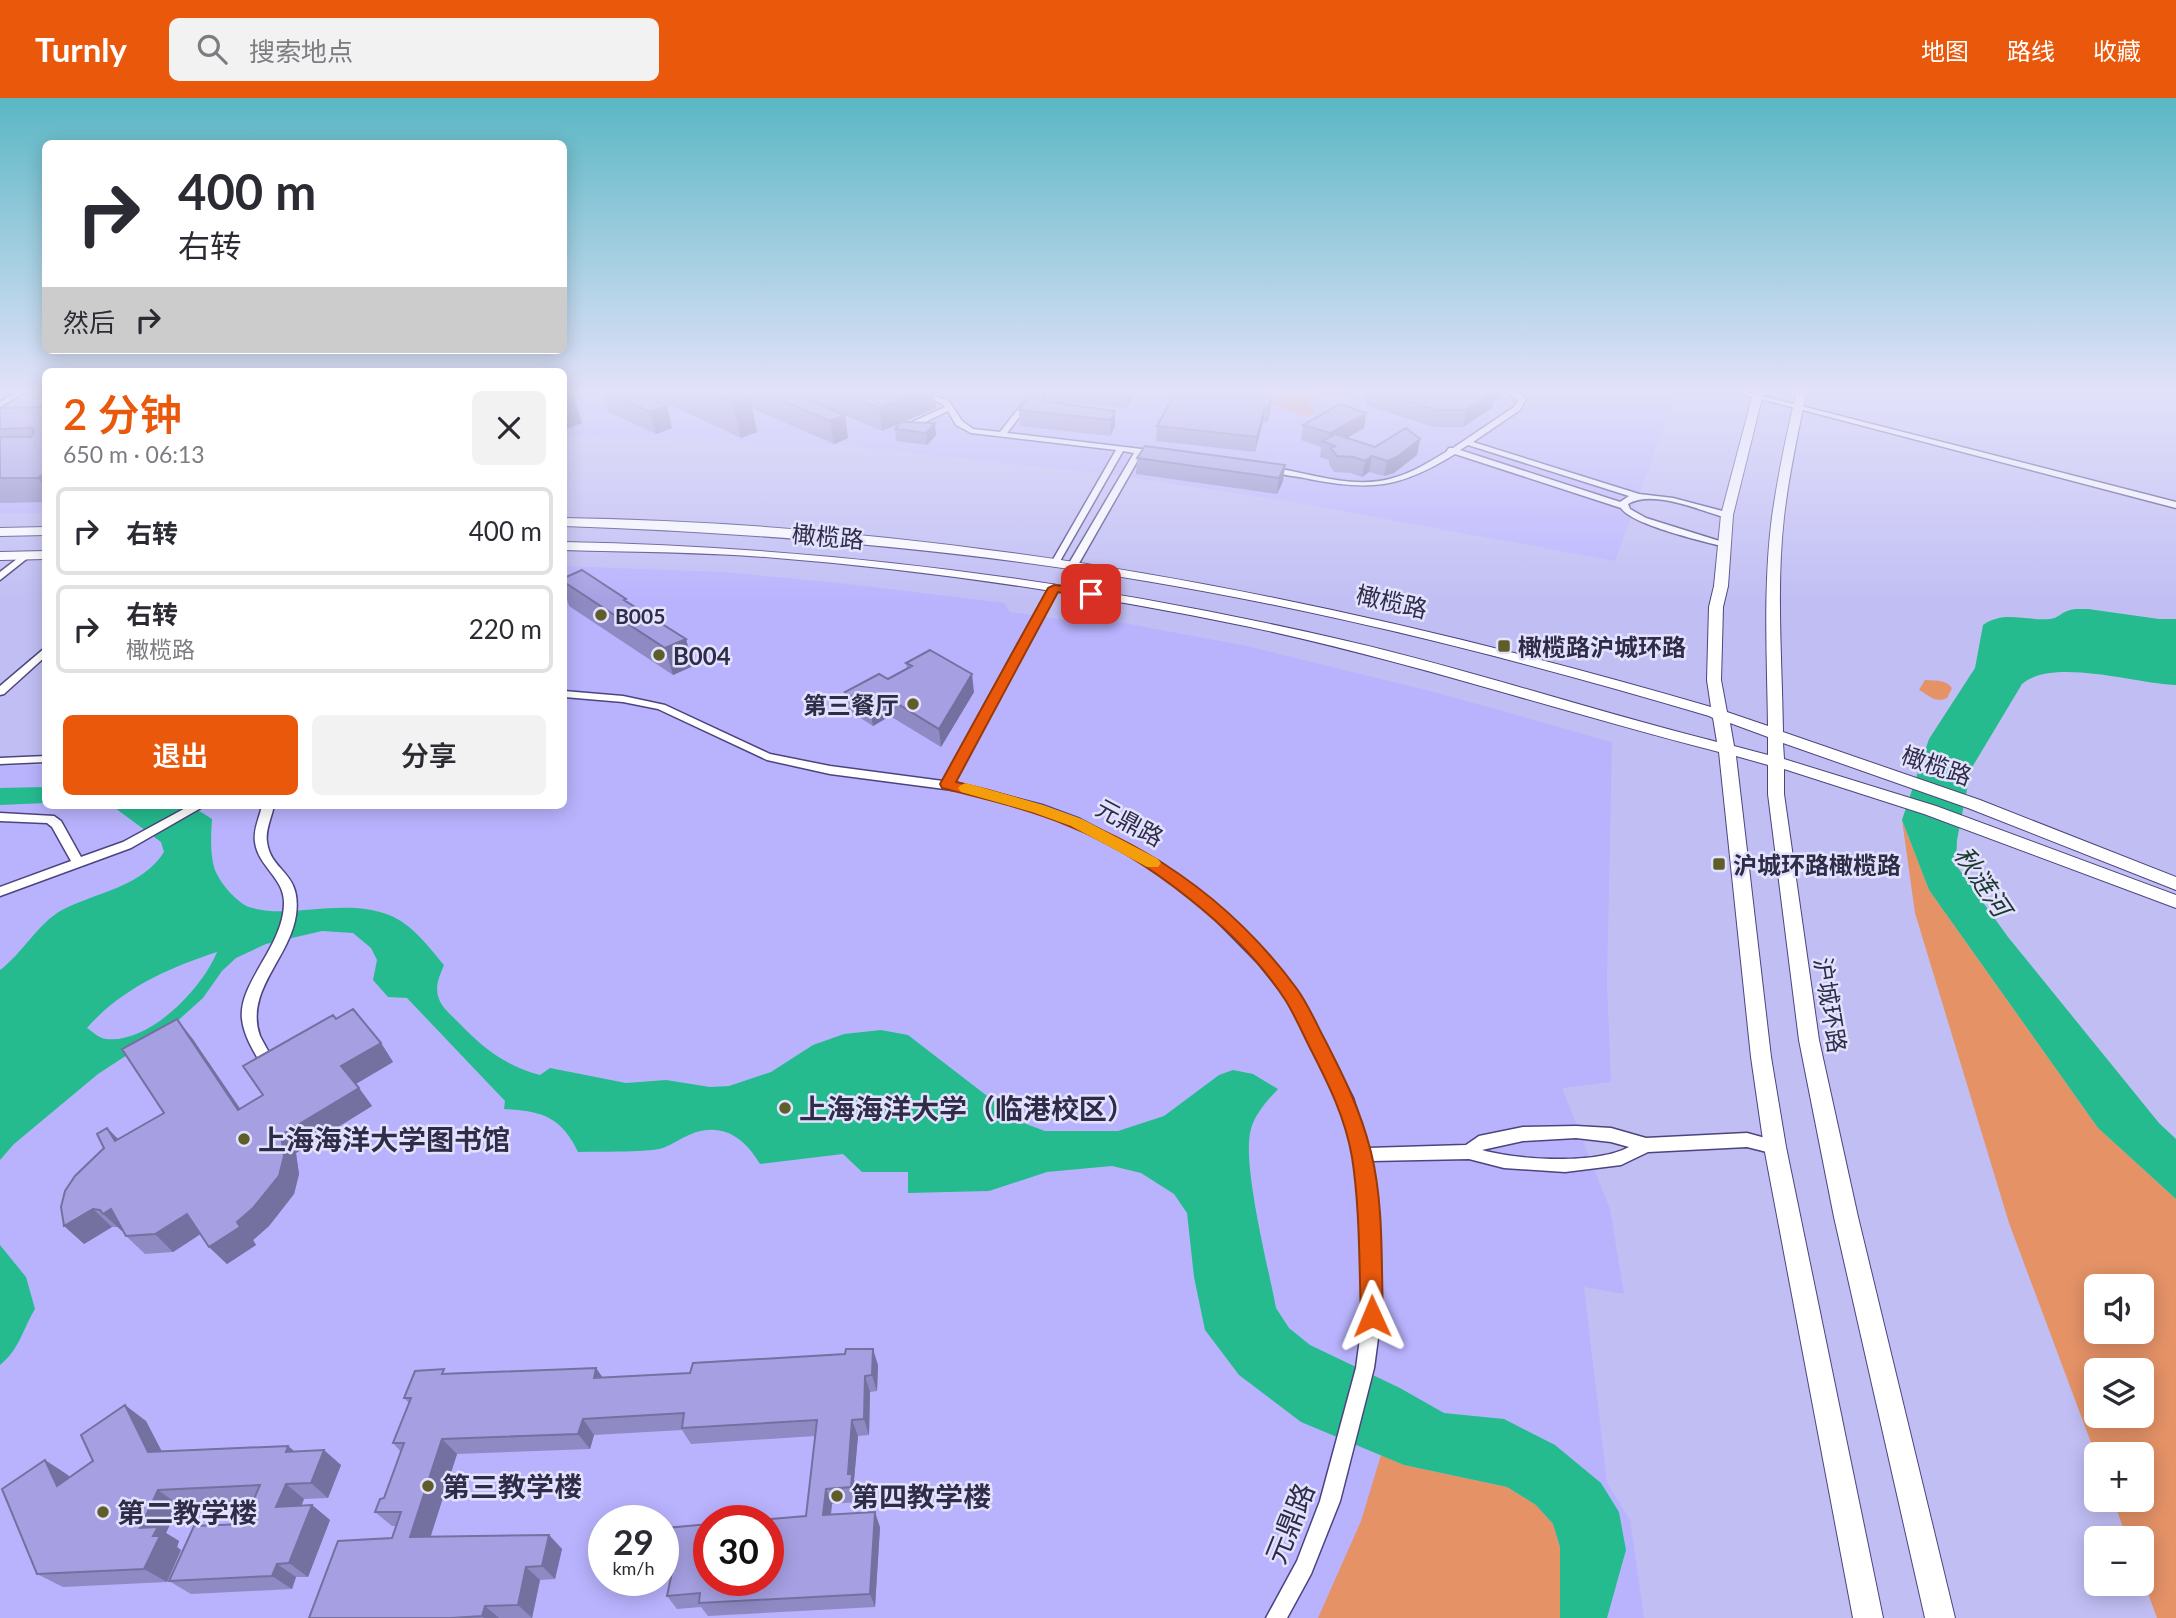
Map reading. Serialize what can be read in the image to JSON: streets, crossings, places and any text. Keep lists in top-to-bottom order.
{
  "streets": {
    "main road": ["橄榄路", "沪城环路"],
    "street": ["元鼎路"]
  },
  "crossings": [
    ["橄榄路", "沪城环路"]
  ],
  "water": ["秋涟河"],
  "places": {
    "other": [
      "B005",
      "B004",
      "第三餐厅",
      "上海海洋大学（临港校区）",
      "上海海洋大学图书馆",
      "第三教学楼",
      "第四教学楼",
      "第二教学楼"
    ],
    "transit": ["橄榄路沪城环路", "沪城环路橄榄路"]
  },
  "page": {
    "header": "Turnly",
    "search": "搜索地点",
    "nav": ["地图", "路线", "收藏"],
    "turn": ["400 m", "右转"],
    "then": "然后",
    "heading": ["2 分钟", "650 m · 06:13"],
    "list": [
      {
        "name": "右转",
        "value": "400 m"
      },
      {
        "name": "右转",
        "note": "橄榄路",
        "value": "220 m"
      }
    ],
    "buttons": ["退出", "分享"],
    "map_buttons": ["+", "−"],
    "speed": "29 km/h",
    "limit": "30"
  }
}
